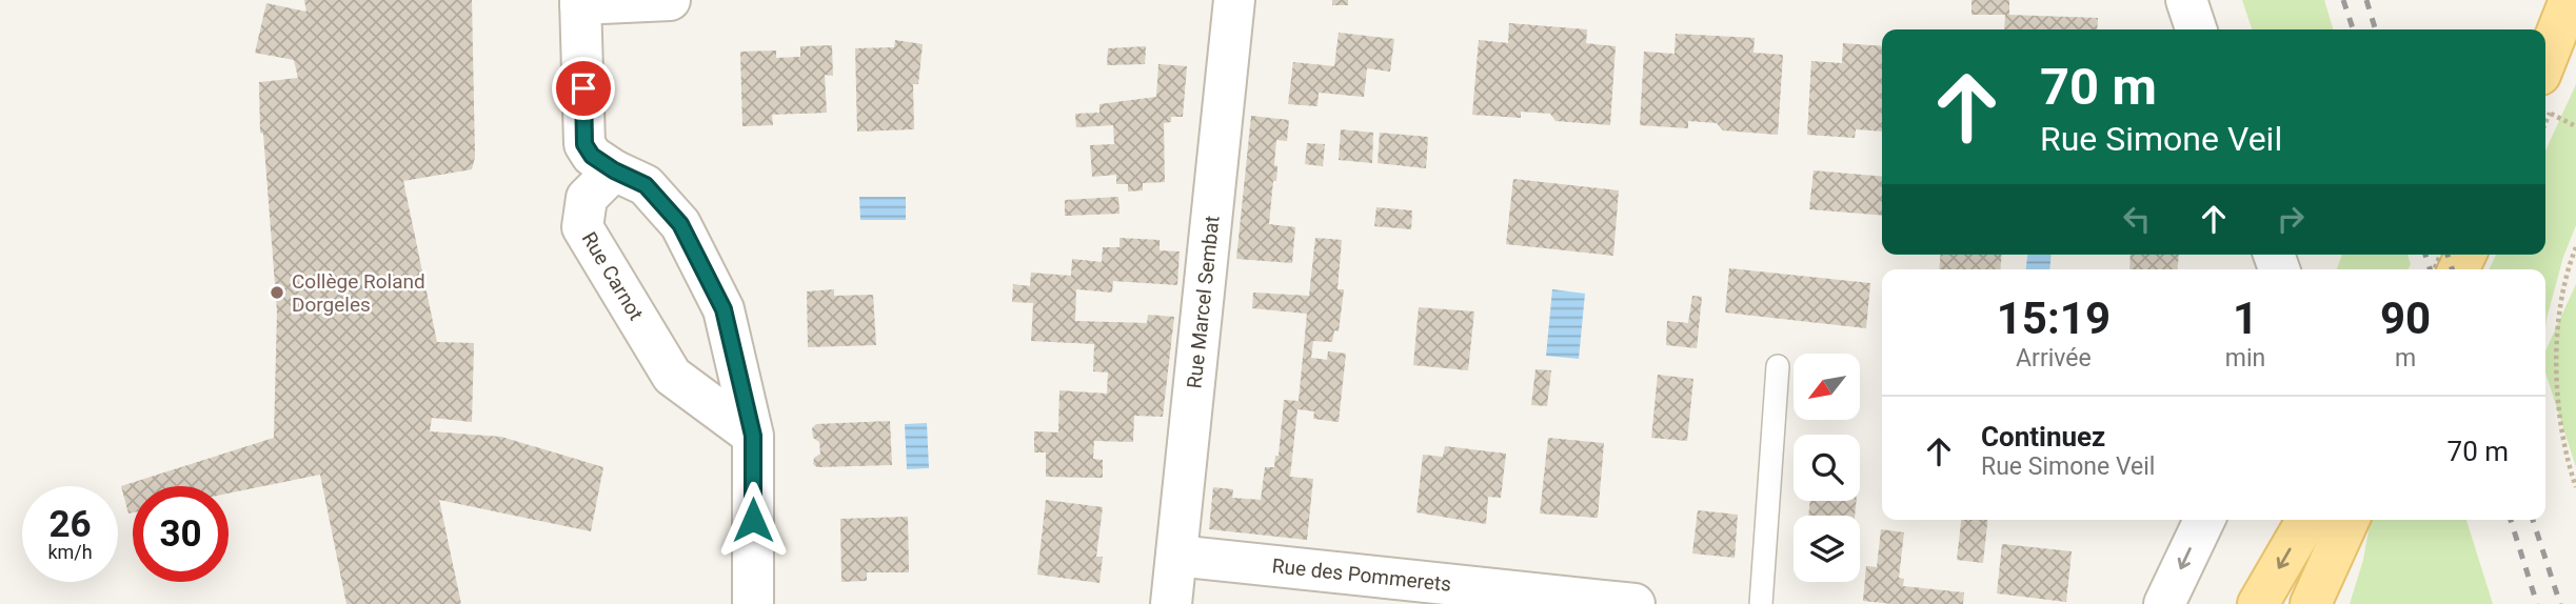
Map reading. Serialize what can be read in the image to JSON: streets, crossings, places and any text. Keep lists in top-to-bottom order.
{
  "streets": {
    "street": ["Rue Carnot", "Rue Marcel Sembat", "Rue des Pommerets"]
  },
  "crossings": [
    ["Rue Marcel Sembat", "Rue des Pommerets"]
  ],
  "places": ["Collège Roland Dorgeles"],
  "north": "bottom left",
  "page": {
    "turn": ["70 m", "Rue Simone Veil"],
    "eta": [
      "15:19",
      "Arrivée",
      "1",
      "min",
      "90",
      "m"
    ],
    "list": [
      {
        "name": "Continuez",
        "note": "Rue Simone Veil",
        "value": "70 m"
      }
    ],
    "speed": "26 km/h",
    "limit": "30"
  }
}
